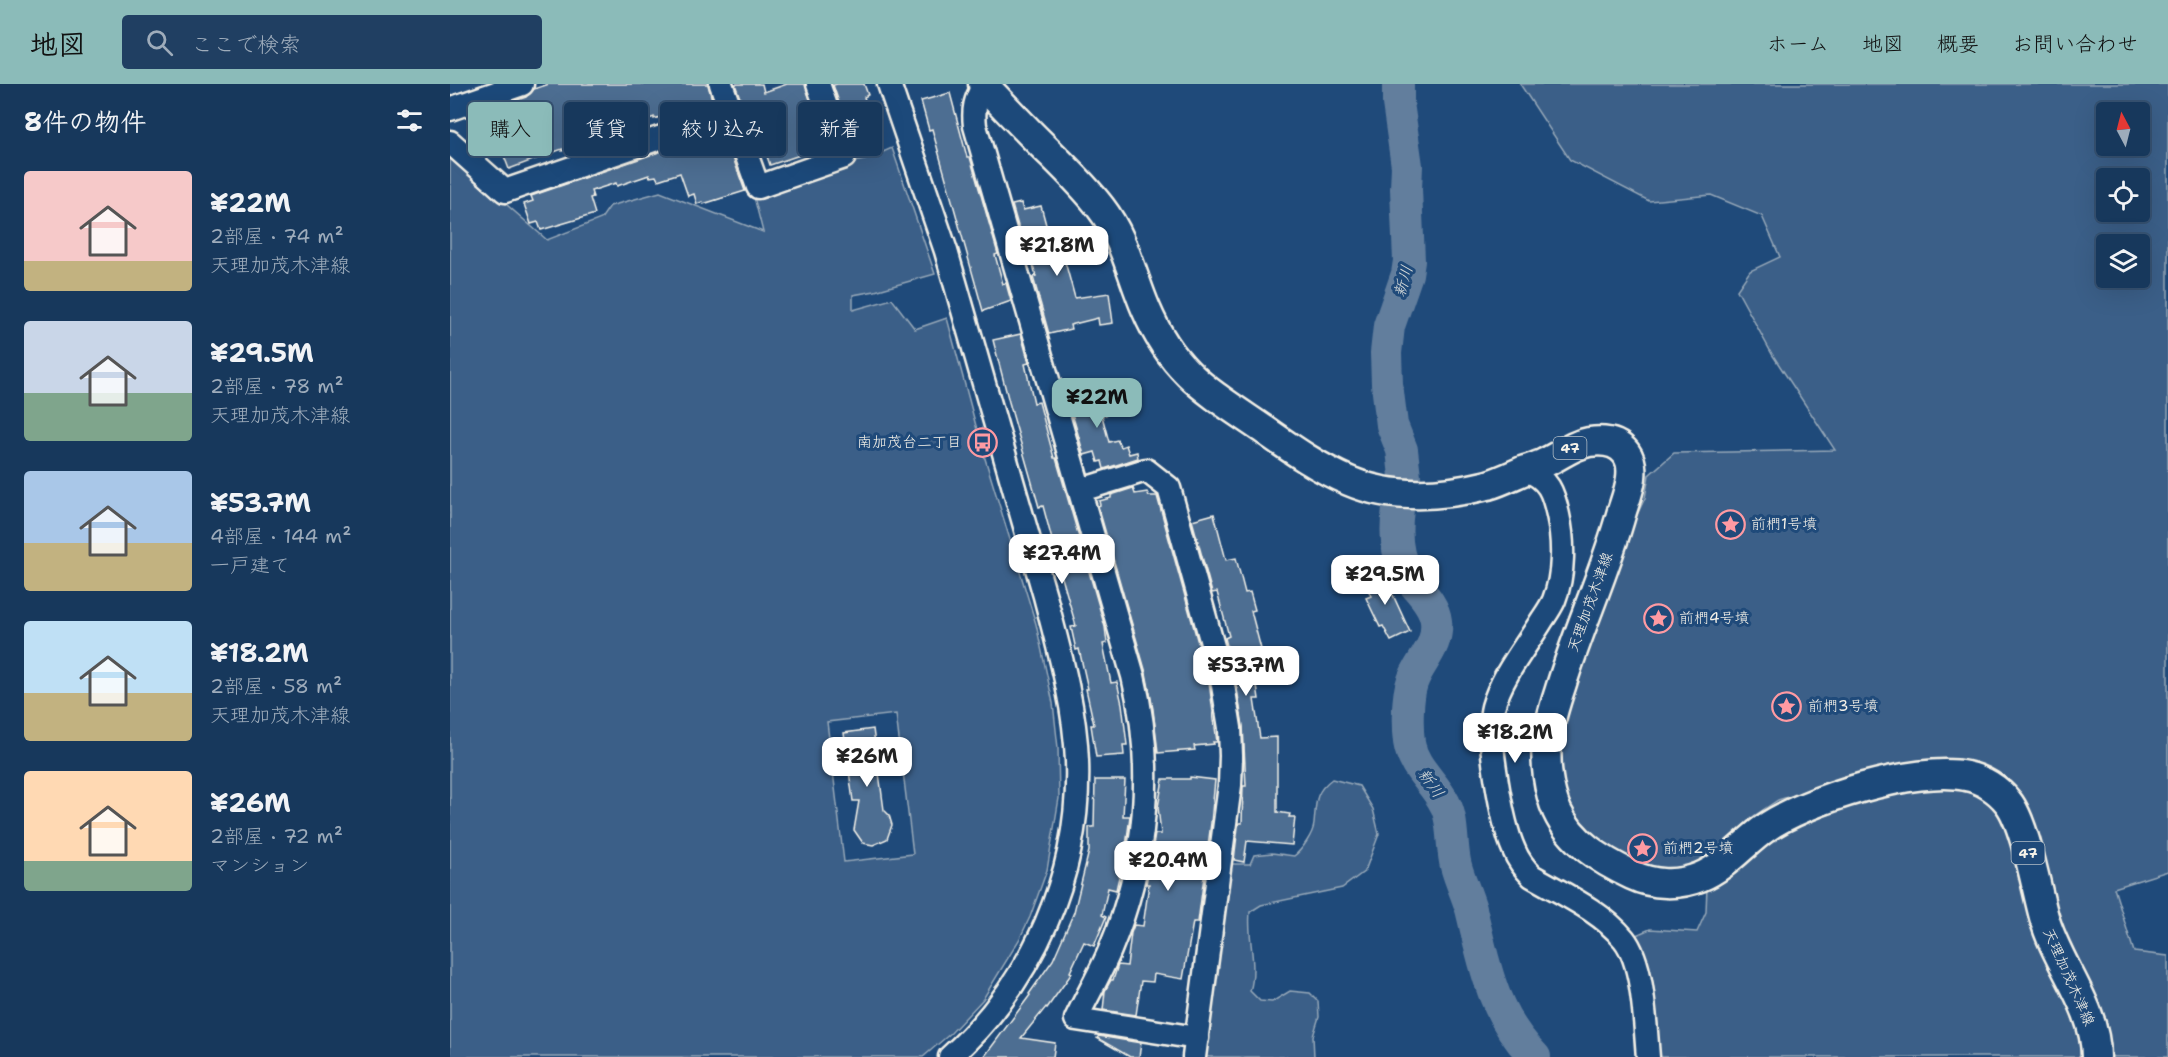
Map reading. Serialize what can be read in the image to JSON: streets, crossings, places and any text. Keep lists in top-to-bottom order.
{
  "streets": {
    "main road": ["47", "天理加茂木津線"]
  },
  "water": ["新川"],
  "places": {
    "bus stop": ["南加茂台二丁目"],
    "place": [
      "前椚1号墳",
      "前椚4号墳",
      "前椚3号墳",
      "前椚2号墳"
    ]
  },
  "north": "top",
  "page": {
    "header": "地図",
    "search": "ここで検索",
    "nav": [
      "ホーム",
      "地図",
      "概要",
      "お問い合わせ"
    ],
    "heading": "8件の物件",
    "chip": [
      "購入",
      "賃貸",
      "絞り込み",
      "新着"
    ],
    "list": [
      {
        "name": "¥22M",
        "note": "2部屋 · 74 m² · 天理加茂木津線"
      },
      {
        "name": "¥29.5M",
        "note": "2部屋 · 78 m² · 天理加茂木津線"
      },
      {
        "name": "¥53.7M",
        "note": "4部屋 · 144 m² · 一戸建て"
      },
      {
        "name": "¥18.2M",
        "note": "2部屋 · 58 m² · 天理加茂木津線"
      },
      {
        "name": "¥26M",
        "note": "2部屋 · 72 m² · マンション"
      }
    ],
    "price": [
      "¥21.8M",
      "¥22M",
      "¥27.4M",
      "¥29.5M",
      "¥53.7M",
      "¥18.2M",
      "¥26M",
      "¥20.4M"
    ]
  }
}
